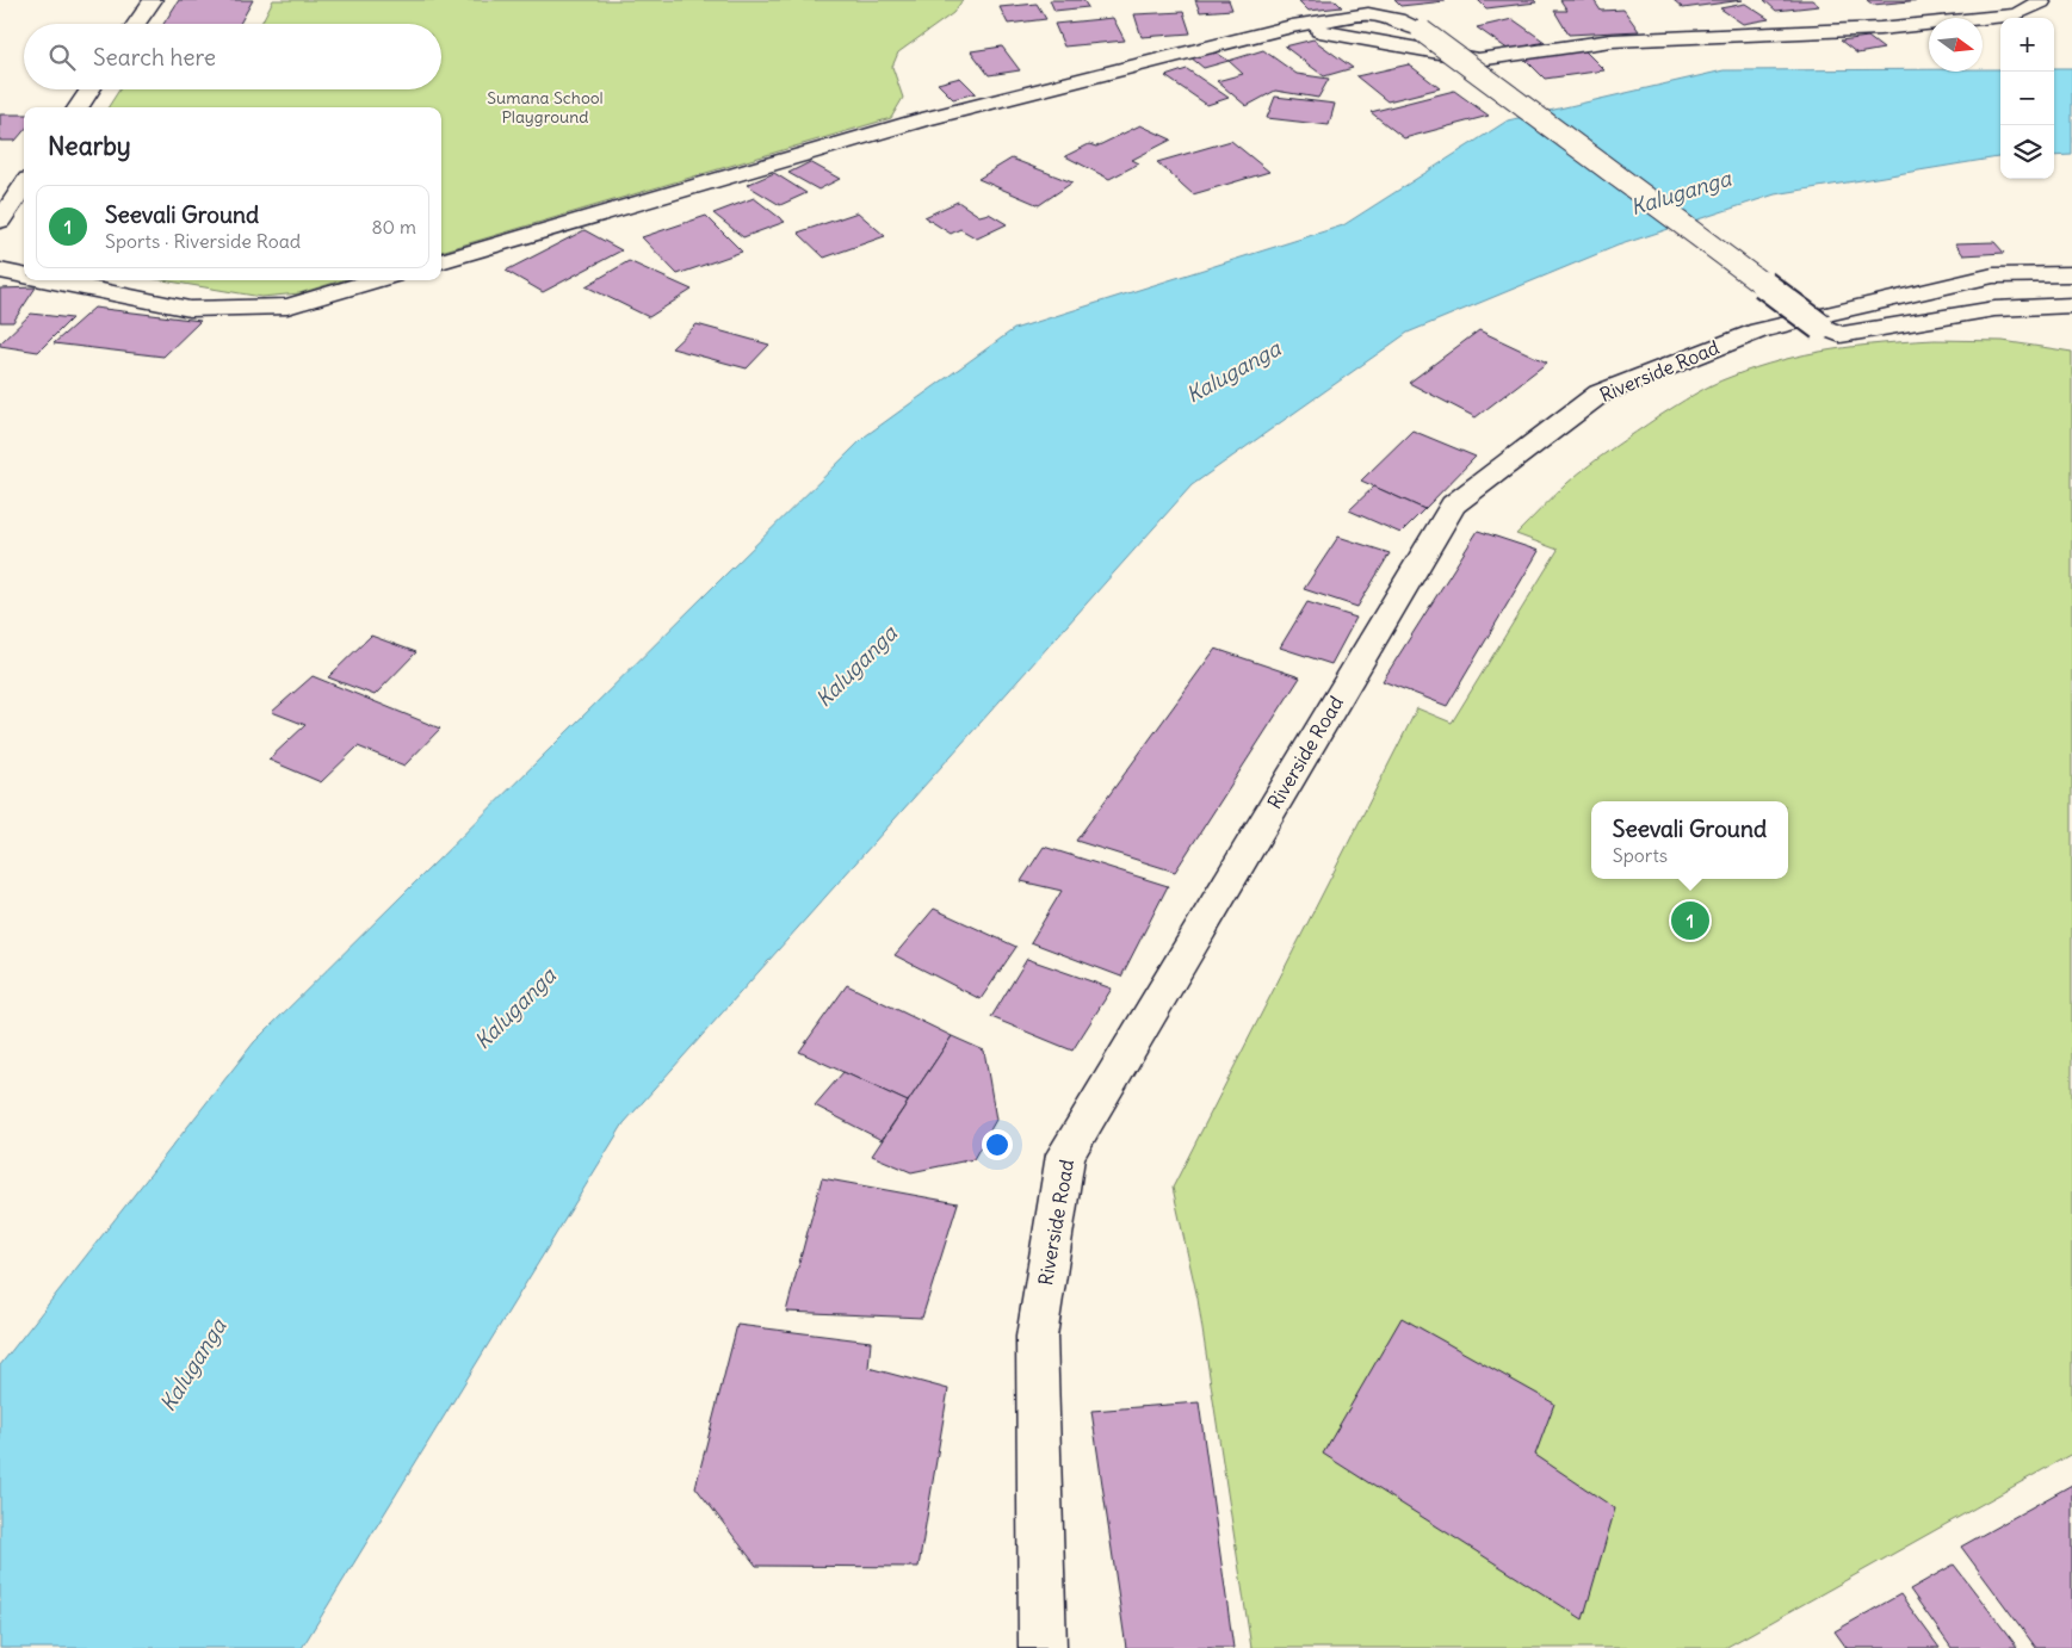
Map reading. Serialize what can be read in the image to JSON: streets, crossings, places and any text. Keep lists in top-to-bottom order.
{
  "streets": {
    "street": ["Riverside Road"]
  },
  "water": ["Kaluganga"],
  "parks": ["Sumana School Playground"],
  "north": "right",
  "page": {
    "map_buttons": ["+", "−"],
    "search": "Search here",
    "heading": "Nearby",
    "list": [
      {
        "mark": "1",
        "name": "Seevali Ground",
        "note": "Sports · Riverside Road",
        "value": "80 m"
      }
    ],
    "popup": ["Seevali Ground", "Sports"],
    "pins": "1"
  }
}
